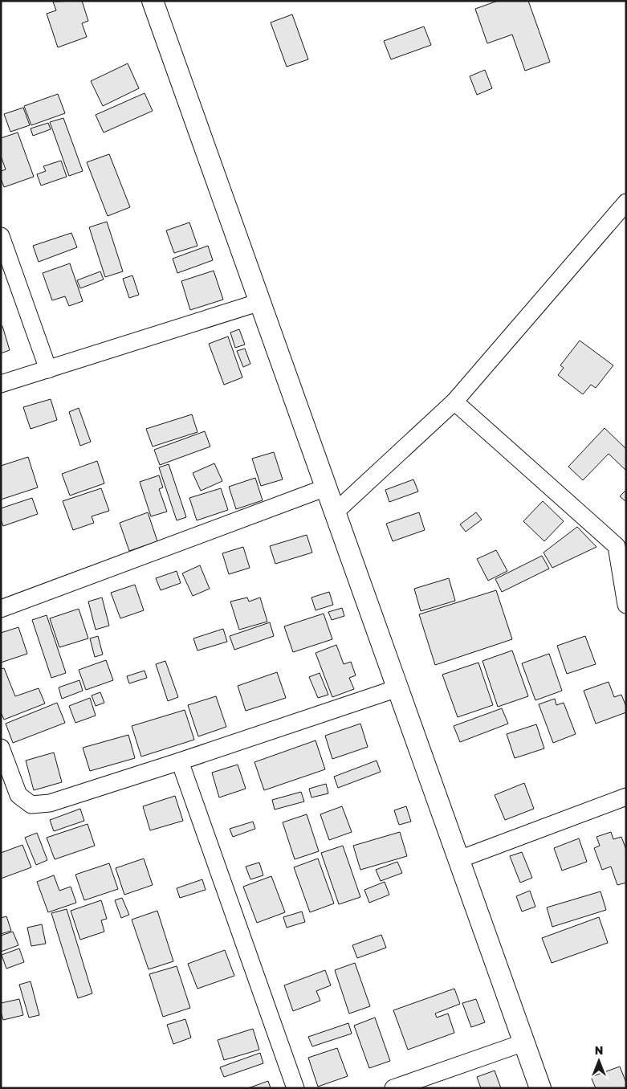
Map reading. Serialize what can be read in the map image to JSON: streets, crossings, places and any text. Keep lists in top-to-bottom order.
{
  "north": "top"
}
